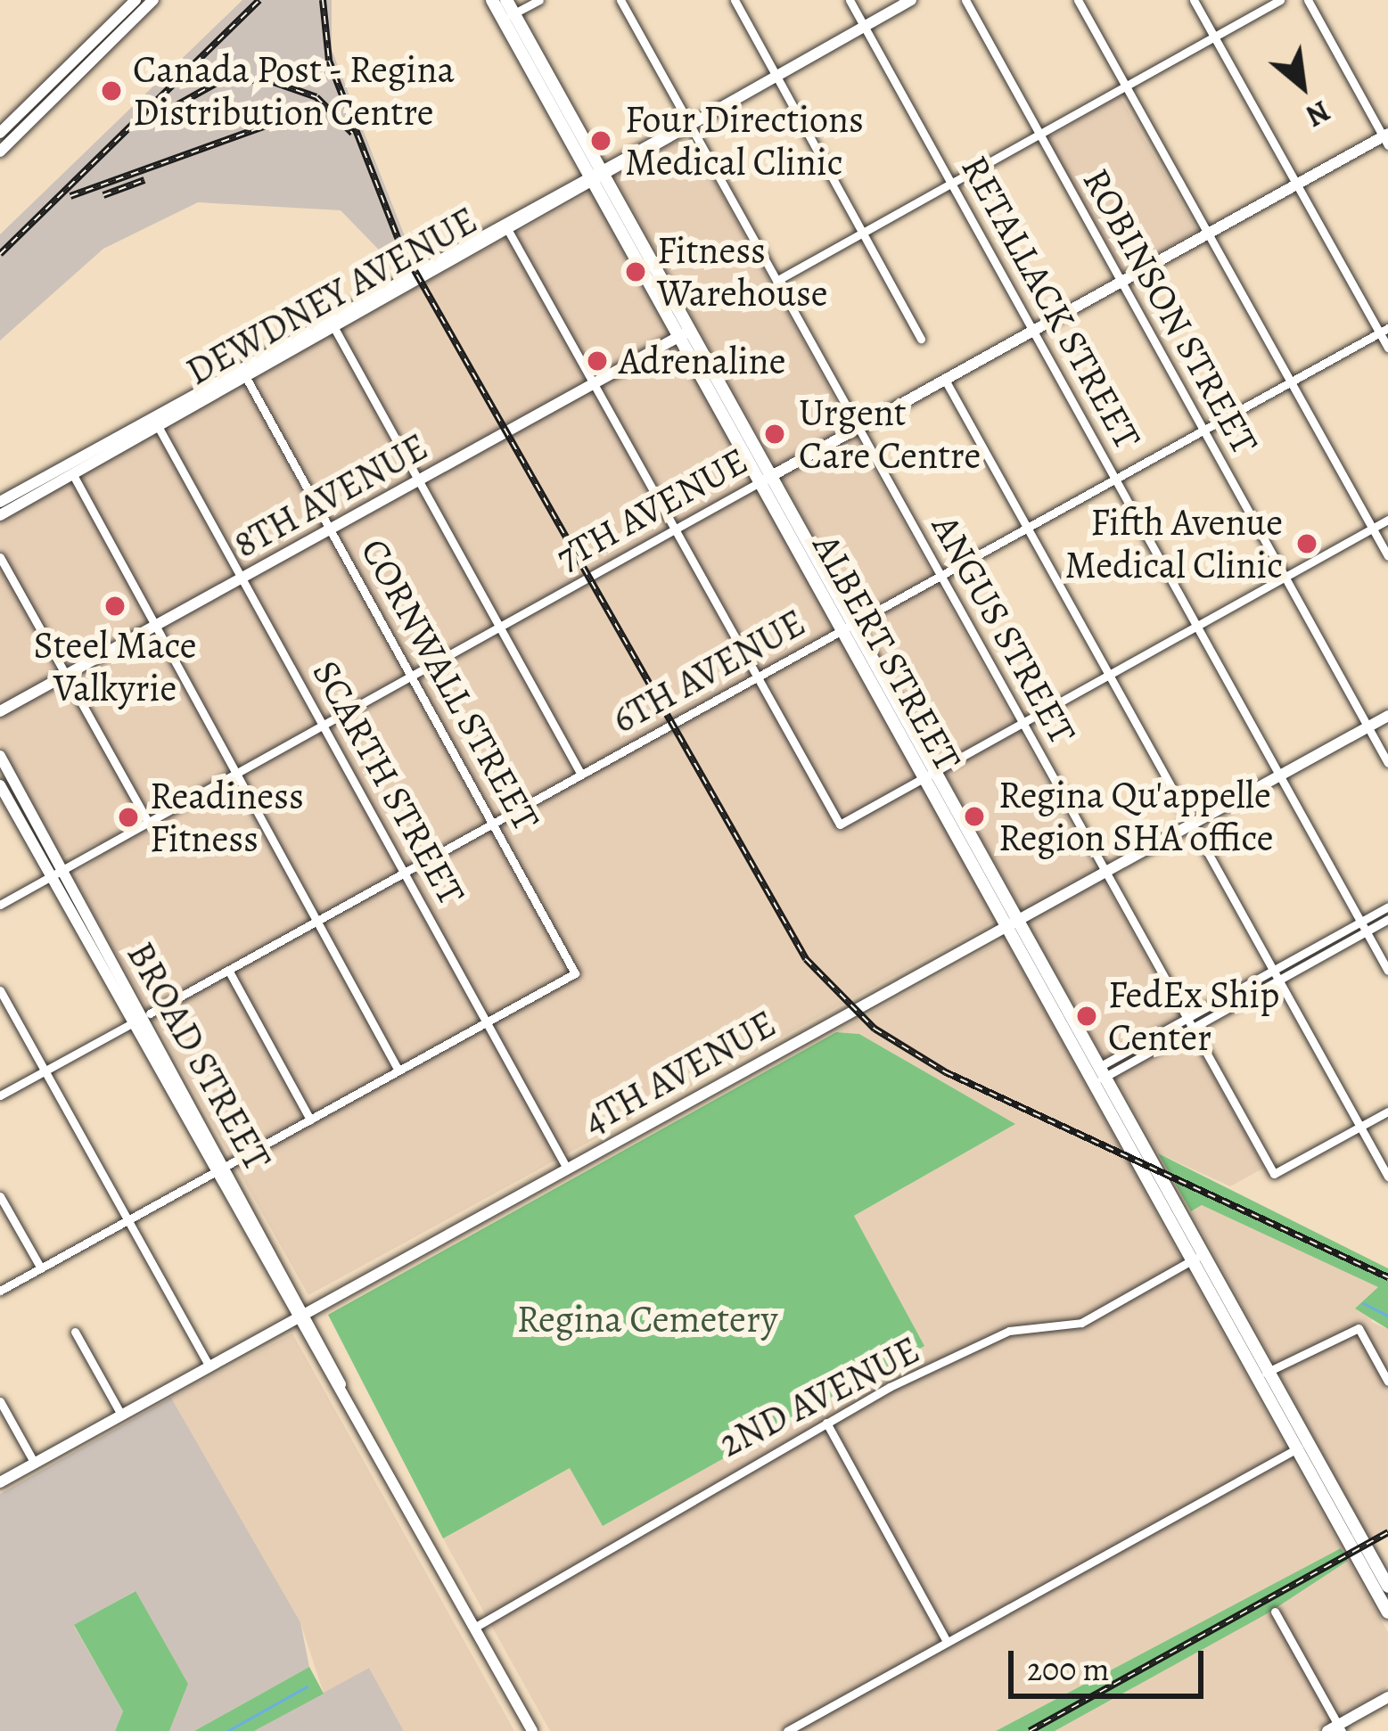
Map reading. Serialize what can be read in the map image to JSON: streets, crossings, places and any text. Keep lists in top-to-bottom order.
{
  "streets": {
    "main road": [
      "DEWDNEY AVENUE",
      "8TH AVENUE",
      "7TH AVENUE",
      "ALBERT STREET",
      "BROAD STREET",
      "4TH AVENUE"
    ],
    "street": [
      "RETALLACK STREET",
      "ROBINSON STREET",
      "ANGUS STREET",
      "6TH AVENUE",
      "CORNWALL STREET",
      "SCARTH STREET",
      "2ND AVENUE"
    ]
  },
  "crossings": [
    ["DEWDNEY AVENUE", "RETALLACK STREET"],
    ["DEWDNEY AVENUE", "ANGUS STREET"],
    ["DEWDNEY AVENUE", "ALBERT STREET"],
    ["DEWDNEY AVENUE", "CORNWALL STREET"],
    ["DEWDNEY AVENUE", "SCARTH STREET"],
    ["RETALLACK STREET", "7TH AVENUE"],
    ["RETALLACK STREET", "6TH AVENUE"],
    ["RETALLACK STREET", "4TH AVENUE"],
    ["ROBINSON STREET", "7TH AVENUE"],
    ["ROBINSON STREET", "6TH AVENUE"],
    ["ROBINSON STREET", "4TH AVENUE"],
    ["8TH AVENUE", "ALBERT STREET"],
    ["8TH AVENUE", "CORNWALL STREET"],
    ["8TH AVENUE", "SCARTH STREET"],
    ["7TH AVENUE", "ANGUS STREET"],
    ["7TH AVENUE", "ALBERT STREET"],
    ["7TH AVENUE", "CORNWALL STREET"],
    ["7TH AVENUE", "SCARTH STREET"],
    ["7TH AVENUE", "BROAD STREET"],
    ["ANGUS STREET", "6TH AVENUE"],
    ["ANGUS STREET", "4TH AVENUE"],
    ["ALBERT STREET", "6TH AVENUE"],
    ["ALBERT STREET", "4TH AVENUE"],
    ["ALBERT STREET", "2ND AVENUE"],
    ["6TH AVENUE", "CORNWALL STREET"],
    ["6TH AVENUE", "SCARTH STREET"],
    ["6TH AVENUE", "BROAD STREET"],
    ["CORNWALL STREET", "SCARTH STREET"],
    ["SCARTH STREET", "4TH AVENUE"],
    ["BROAD STREET", "4TH AVENUE"],
    ["BROAD STREET", "2ND AVENUE"]
  ],
  "parks": ["Regina Cemetery"],
  "places": [
    "Canada Post - Regina Distribution Centre",
    "Four Directions Medical Clinic",
    "Fitness Warehouse",
    "Adrenaline",
    "Urgent Care Centre",
    "Fifth Avenue Medical Clinic",
    "Steel Mace Valkyrie",
    "Regina Qu'appelle Region SHA office",
    "Readiness Fitness",
    "FedEx Ship Center"
  ],
  "scale_bar": "200 m",
  "north": "bottom right"
}
